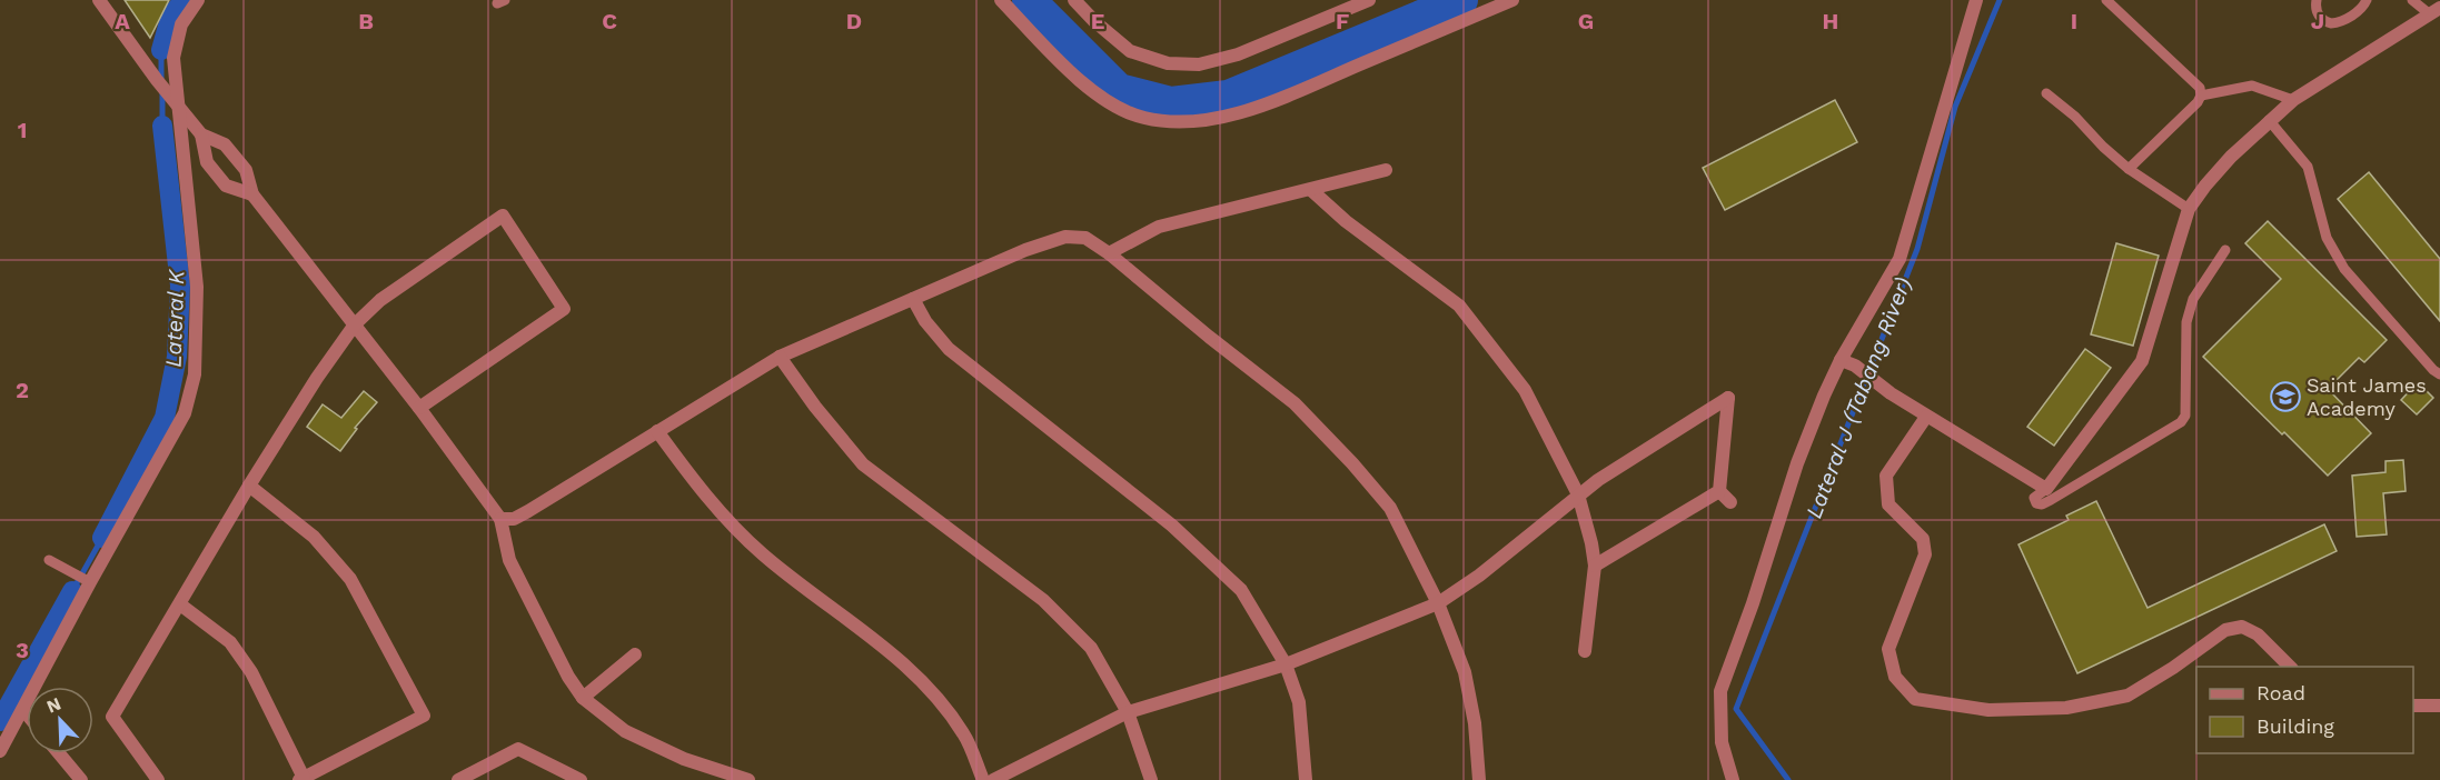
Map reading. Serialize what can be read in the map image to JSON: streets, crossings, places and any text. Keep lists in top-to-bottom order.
{
  "water": ["Lateral K", "Lateral J (Tabang River)"],
  "places": {
    "school or university": ["Saint James Academy"]
  },
  "legend": ["Road", "Building"],
  "north": "top left",
  "grid": {
    "columns": [
      "A",
      "B",
      "C",
      "D",
      "E",
      "F",
      "G",
      "H",
      "I",
      "J"
    ],
    "rows": ["1", "2", "3"]
  }
}
